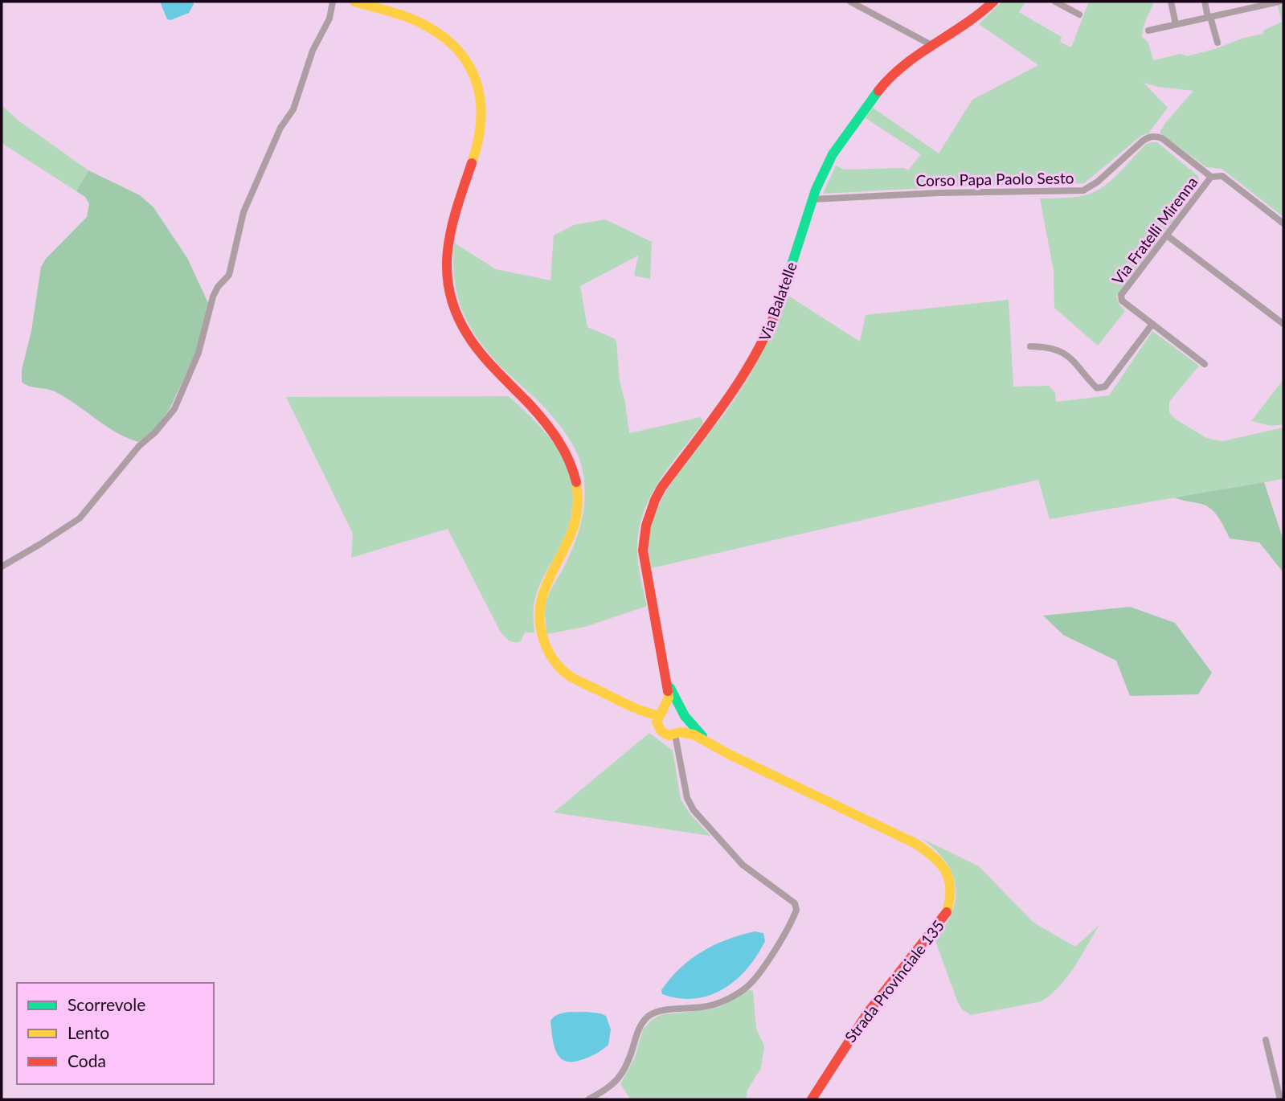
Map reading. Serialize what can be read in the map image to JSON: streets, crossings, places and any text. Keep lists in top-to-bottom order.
{
  "streets": {
    "street": [
      "Corso Papa Paolo Sesto",
      "Via Fratelli Mirenna",
      "Via Balatelle",
      "Strada Provinciale 135"
    ]
  },
  "crossings": [
    ["Corso Papa Paolo Sesto", "Via Fratelli Mirenna"],
    ["Corso Papa Paolo Sesto", "Via Balatelle"]
  ],
  "legend": ["Scorrevole", "Lento", "Coda"]
}
